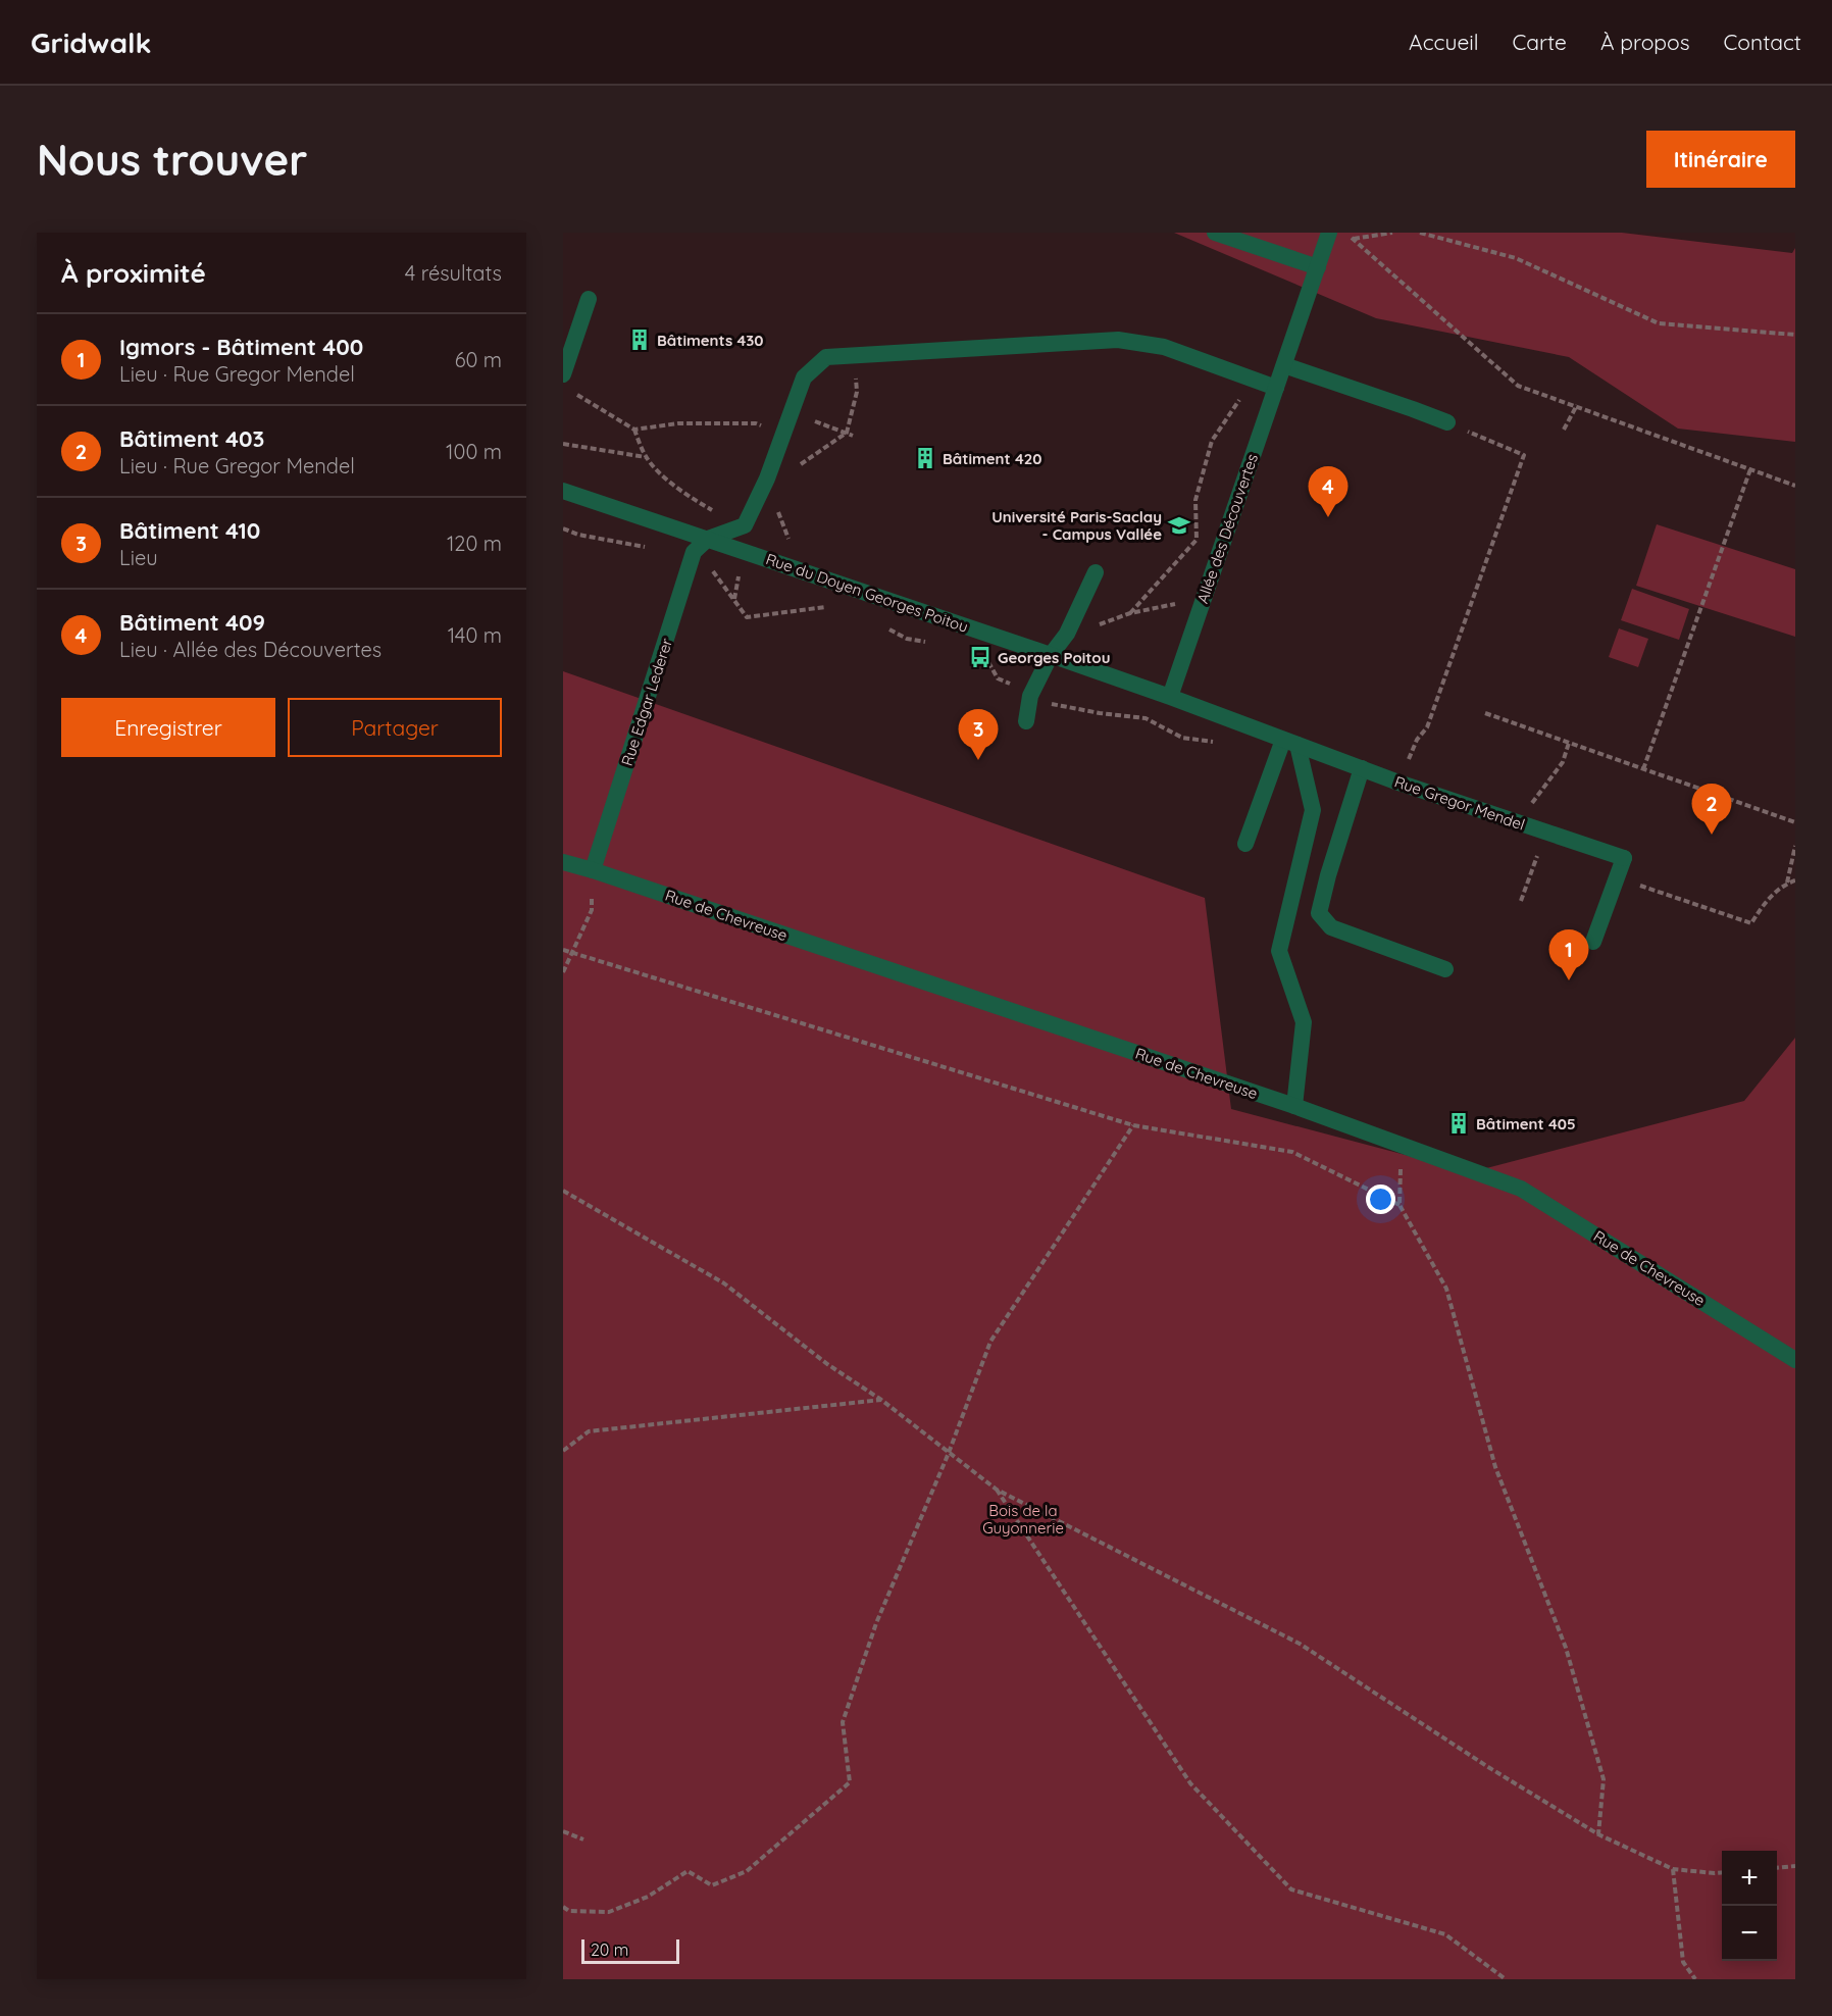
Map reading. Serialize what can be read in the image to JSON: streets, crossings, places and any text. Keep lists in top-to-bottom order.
{
  "streets": {
    "street": [
      "Allée des Découvertes",
      "Rue du Doyen Georges Poitou",
      "Rue Edgar Lederer",
      "Rue Gregor Mendel",
      "Rue de Chevreuse"
    ]
  },
  "crossings": [
    ["Allée des Découvertes", "Rue du Doyen Georges Poitou"],
    ["Rue du Doyen Georges Poitou", "Rue Edgar Lederer"],
    ["Rue Edgar Lederer", "Rue de Chevreuse"]
  ],
  "parks": ["Bois de la Guyonnerie"],
  "places": {
    "building": ["Bâtiments 430", "Bâtiment 420", "Bâtiment 405"],
    "school or university": ["Université Paris-Saclay - Campus Vallée"],
    "bus stop": ["Georges Poitou"]
  },
  "scale_bar": "20 m",
  "page": {
    "header": "Gridwalk",
    "nav": [
      "Accueil",
      "Carte",
      "À propos",
      "Contact"
    ],
    "buttons": [
      "Itinéraire",
      ["Enregistrer", "Partager"]
    ],
    "title": "Nous trouver",
    "heading": ["À proximité", "4 résultats"],
    "list": [
      {
        "mark": "1",
        "name": "Igmors - Bâtiment 400",
        "note": "Lieu · Rue Gregor Mendel",
        "value": "60 m"
      },
      {
        "mark": "2",
        "name": "Bâtiment 403",
        "note": "Lieu · Rue Gregor Mendel",
        "value": "100 m"
      },
      {
        "mark": "3",
        "name": "Bâtiment 410",
        "note": "Lieu",
        "value": "120 m"
      },
      {
        "mark": "4",
        "name": "Bâtiment 409",
        "note": "Lieu · Allée des Découvertes",
        "value": "140 m"
      }
    ],
    "pins": [
      "4",
      "3",
      "2",
      "1"
    ],
    "map_buttons": ["+", "−"],
    "scale": "20 m"
  }
}
